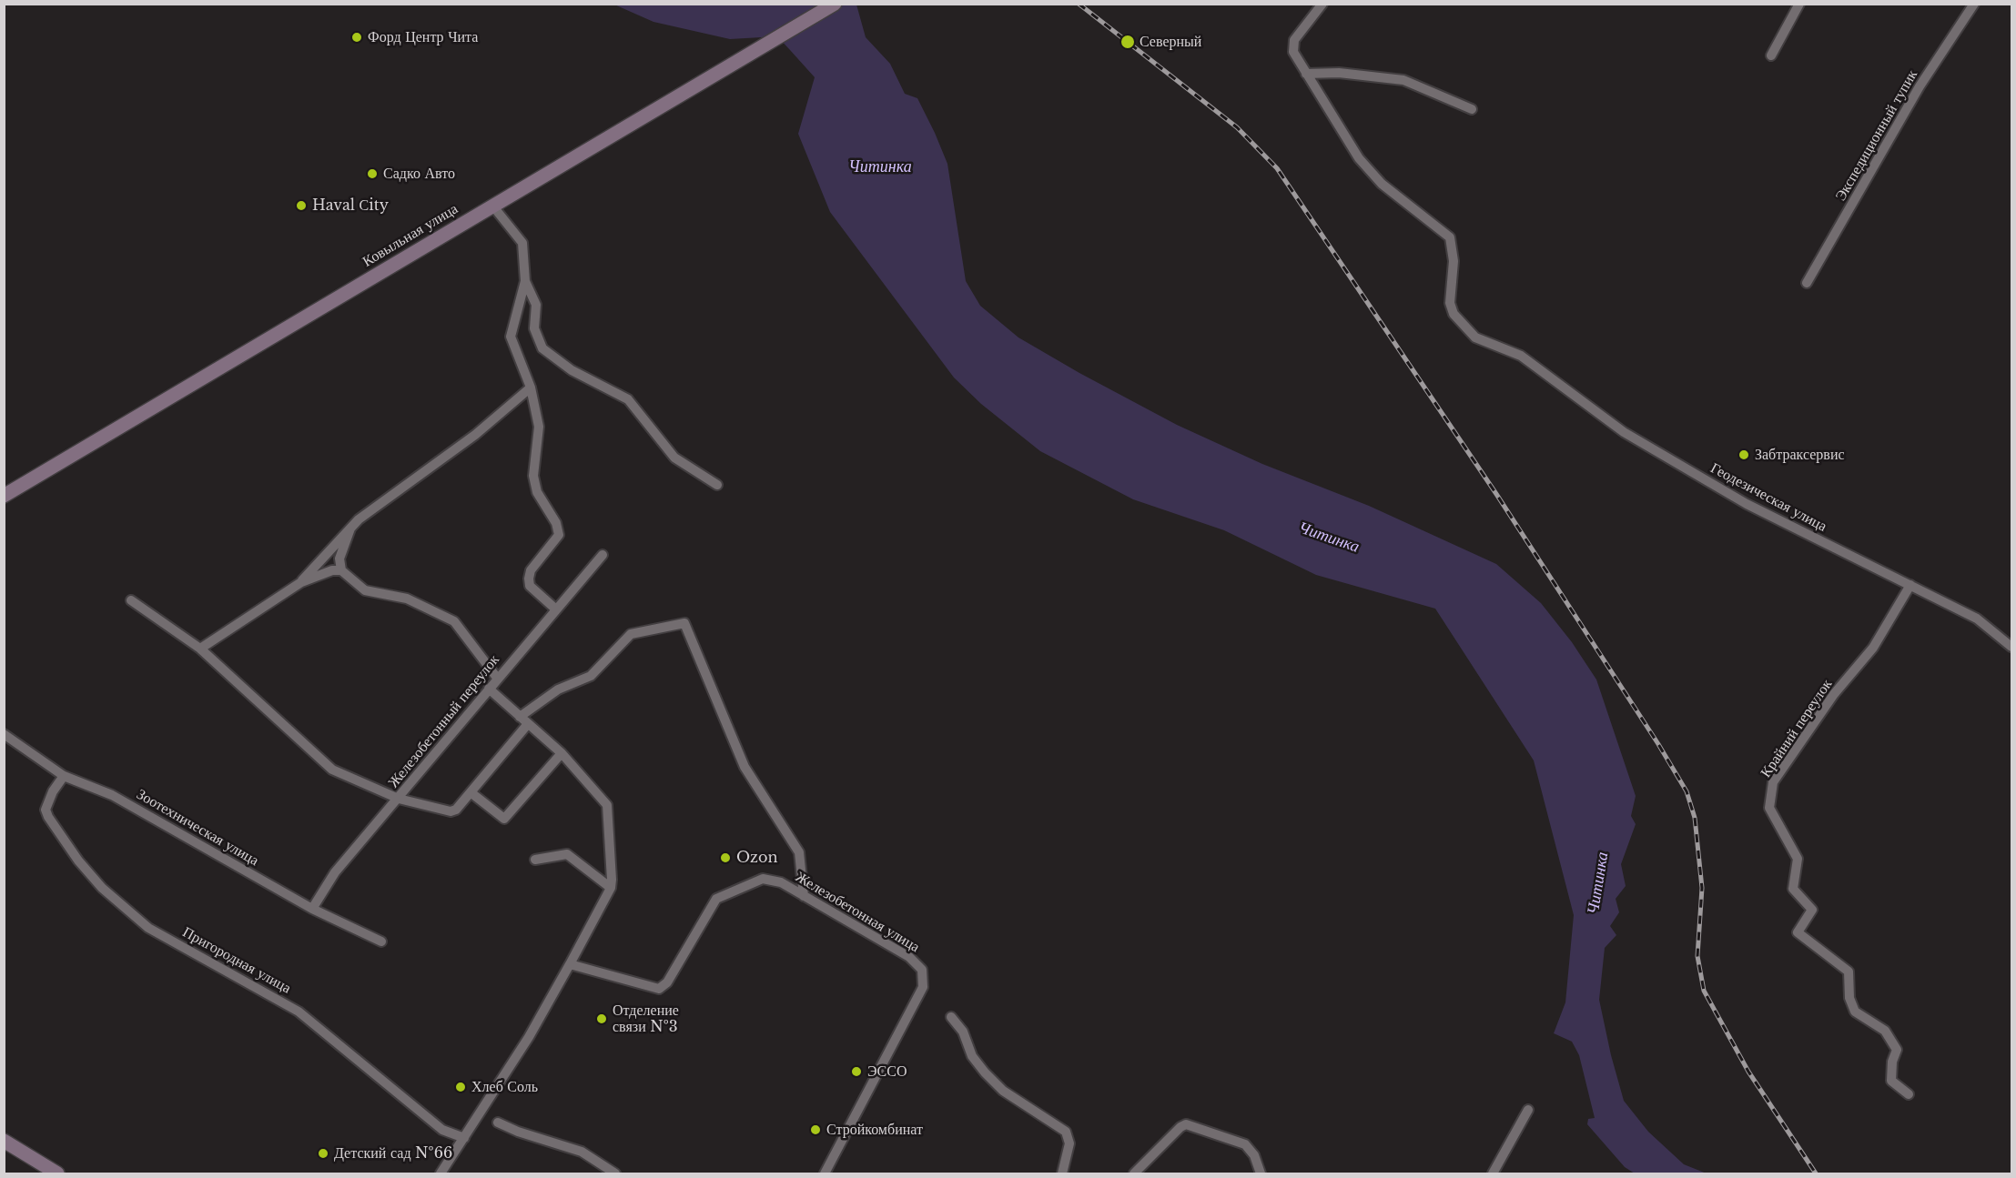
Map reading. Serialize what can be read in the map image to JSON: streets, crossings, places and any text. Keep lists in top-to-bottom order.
{
  "streets": {
    "main road": ["Ковыльная улица"],
    "street": [
      "Экспедиционный тупик",
      "Геодезическая улица",
      "Железобетонный переулок",
      "Крайний переулок",
      "Зоотехническая улица",
      "Железобетонная улица",
      "Пригородная улица"
    ]
  },
  "crossings": [
    ["Геодезическая улица", "Крайний переулок"],
    ["Железобетонный переулок", "Зоотехническая улица"],
    ["Зоотехническая улица", "Пригородная улица"]
  ],
  "water": ["Читинка"],
  "places": [
    "Форд Центр Чита",
    "Северный",
    "Садко Авто",
    "Haval Сity",
    "Забтраксервис",
    "Ozon",
    "Отделение связи №3",
    "ЭССО",
    "Хлеб Соль",
    "Стройкомбинат",
    "Детский сад №66"
  ]
}
